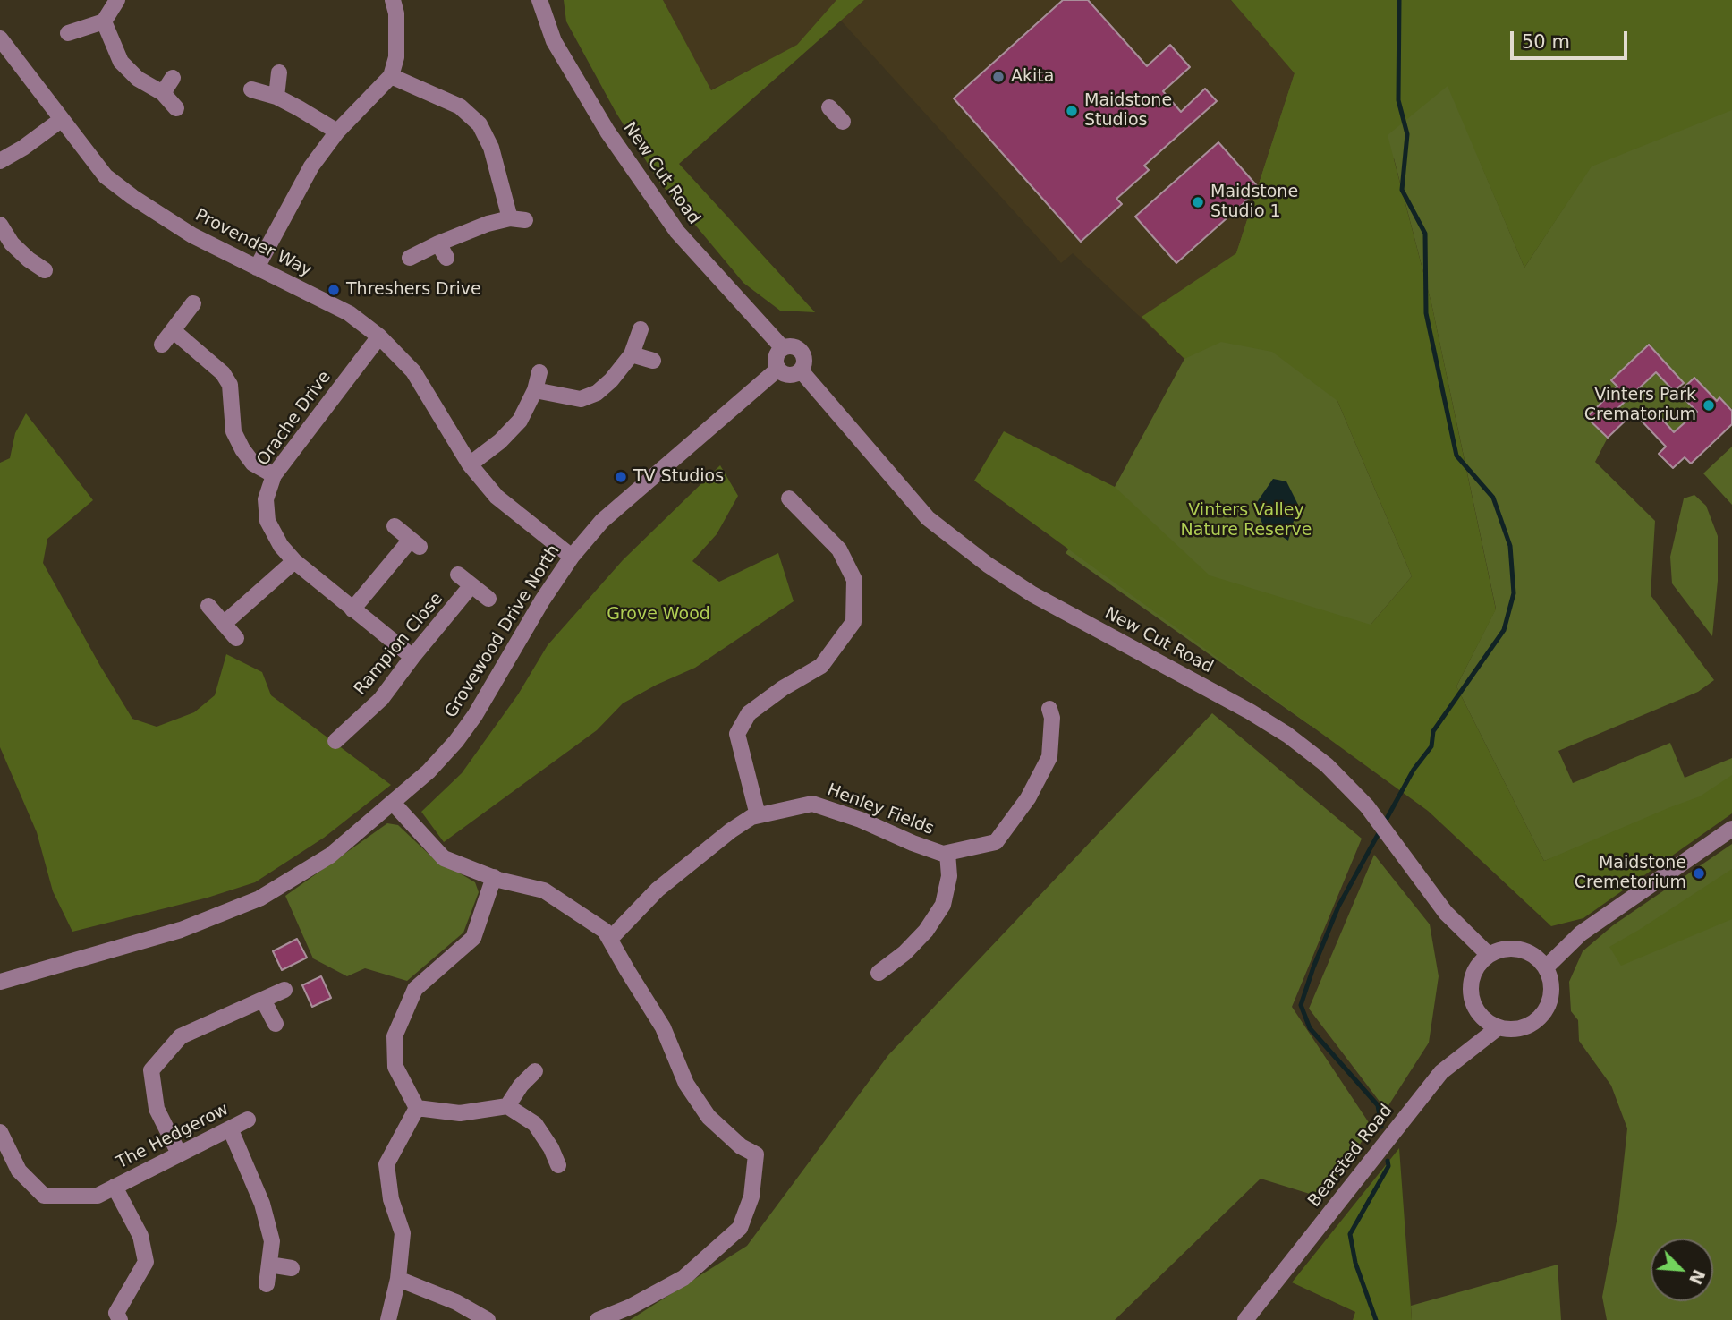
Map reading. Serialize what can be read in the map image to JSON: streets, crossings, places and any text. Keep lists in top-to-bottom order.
{
  "streets": {
    "street": [
      "New Cut Road",
      "Provender Way",
      "Orache Drive",
      "Grovewood Drive North",
      "Rampion Close",
      "Henley Fields",
      "The Hedgerow",
      "Bearsted Road"
    ]
  },
  "crossings": [
    ["New Cut Road", "Grovewood Drive North"],
    ["New Cut Road", "Bearsted Road"],
    ["Provender Way", "Orache Drive"],
    ["Provender Way", "Grovewood Drive North"],
    ["Orache Drive", "Rampion Close"]
  ],
  "parks": ["Vinters Valley Nature Reserve", "Grove Wood"],
  "places": [
    "Akita",
    "Maidstone Studios",
    "Maidstone Studio 1",
    "Threshers Drive",
    "Vinters Park Crematorium",
    "TV Studios",
    "Maidstone Cremetorium"
  ],
  "scale_bar": "50 m",
  "north": "bottom right"
}
